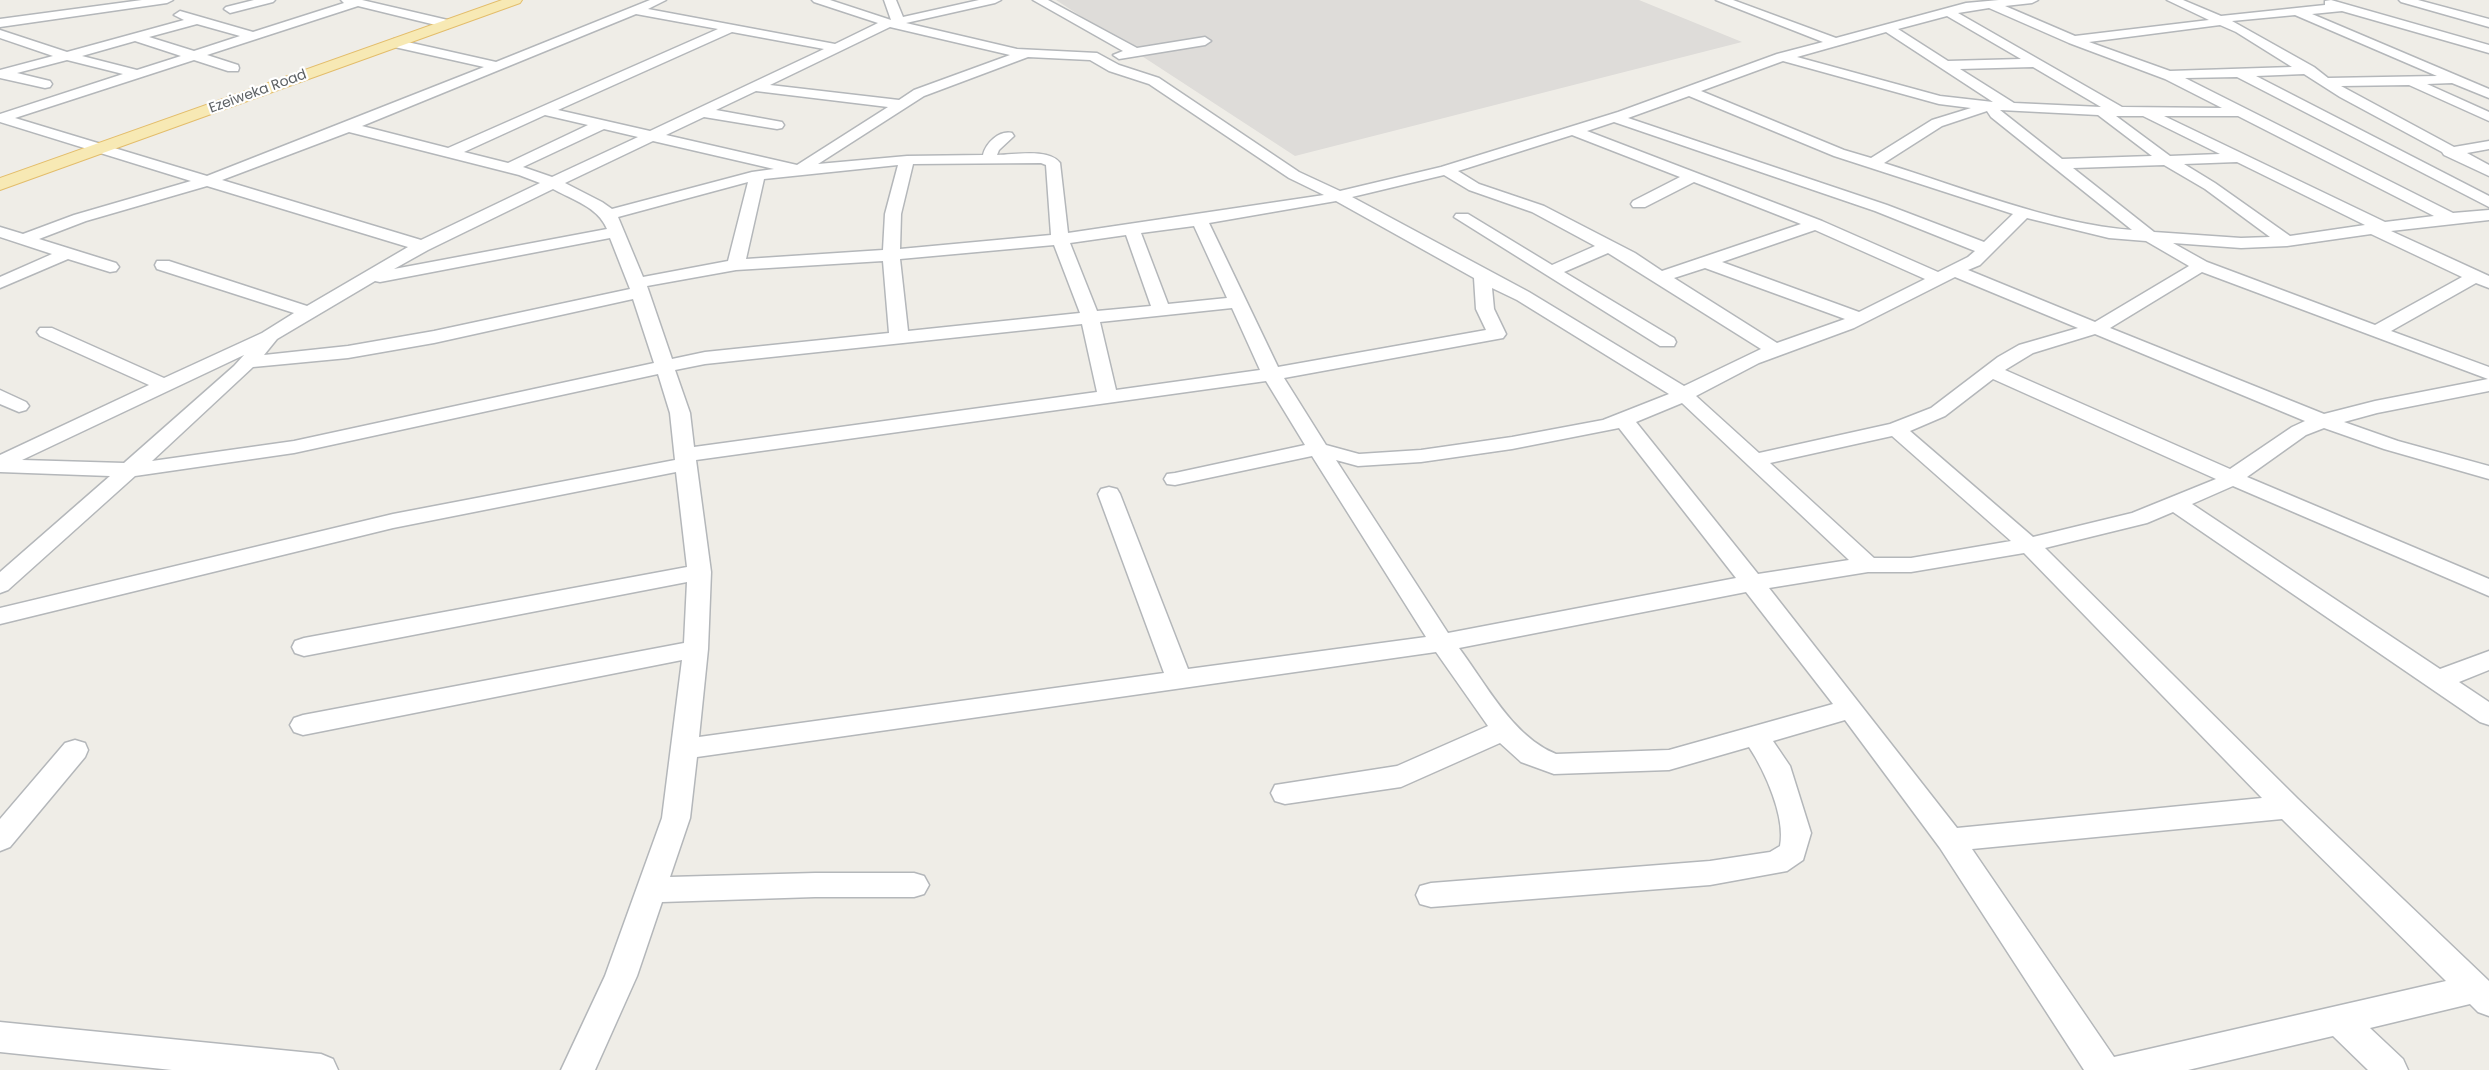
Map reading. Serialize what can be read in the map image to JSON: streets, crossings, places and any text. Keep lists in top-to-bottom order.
{
  "streets": {
    "main road": ["Ezeiweka Road"]
  }
}
